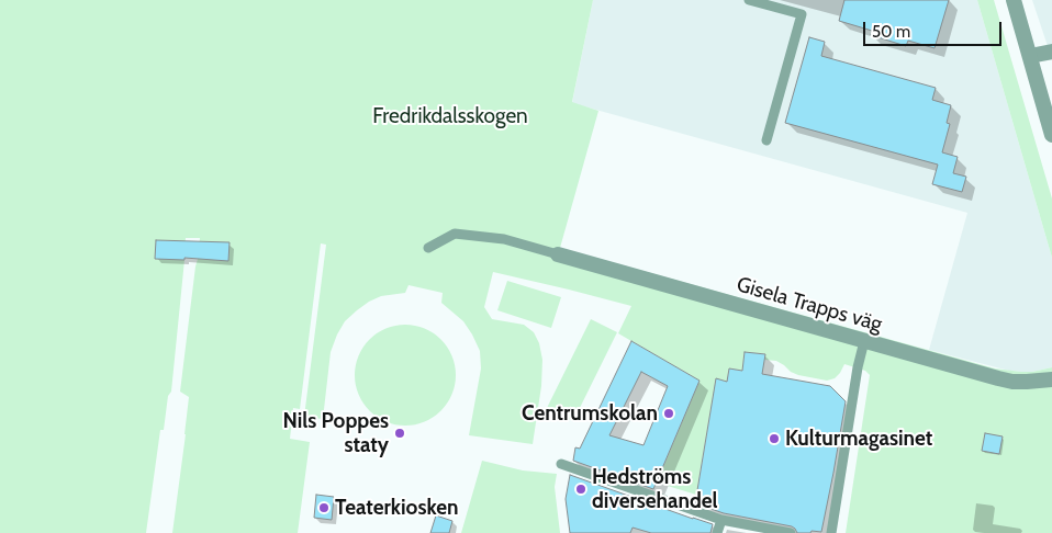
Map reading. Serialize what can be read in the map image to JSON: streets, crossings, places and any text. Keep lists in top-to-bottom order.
{
  "streets": {
    "street": ["Gisela Trapps väg"]
  },
  "parks": ["Fredrikdalsskogen"],
  "places": [
    "Centrumskolan",
    "Nils Poppes staty",
    "Kulturmagasinet",
    "Hedströms diversehandel",
    "Teaterkiosken"
  ],
  "scale_bar": "50 m"
}
